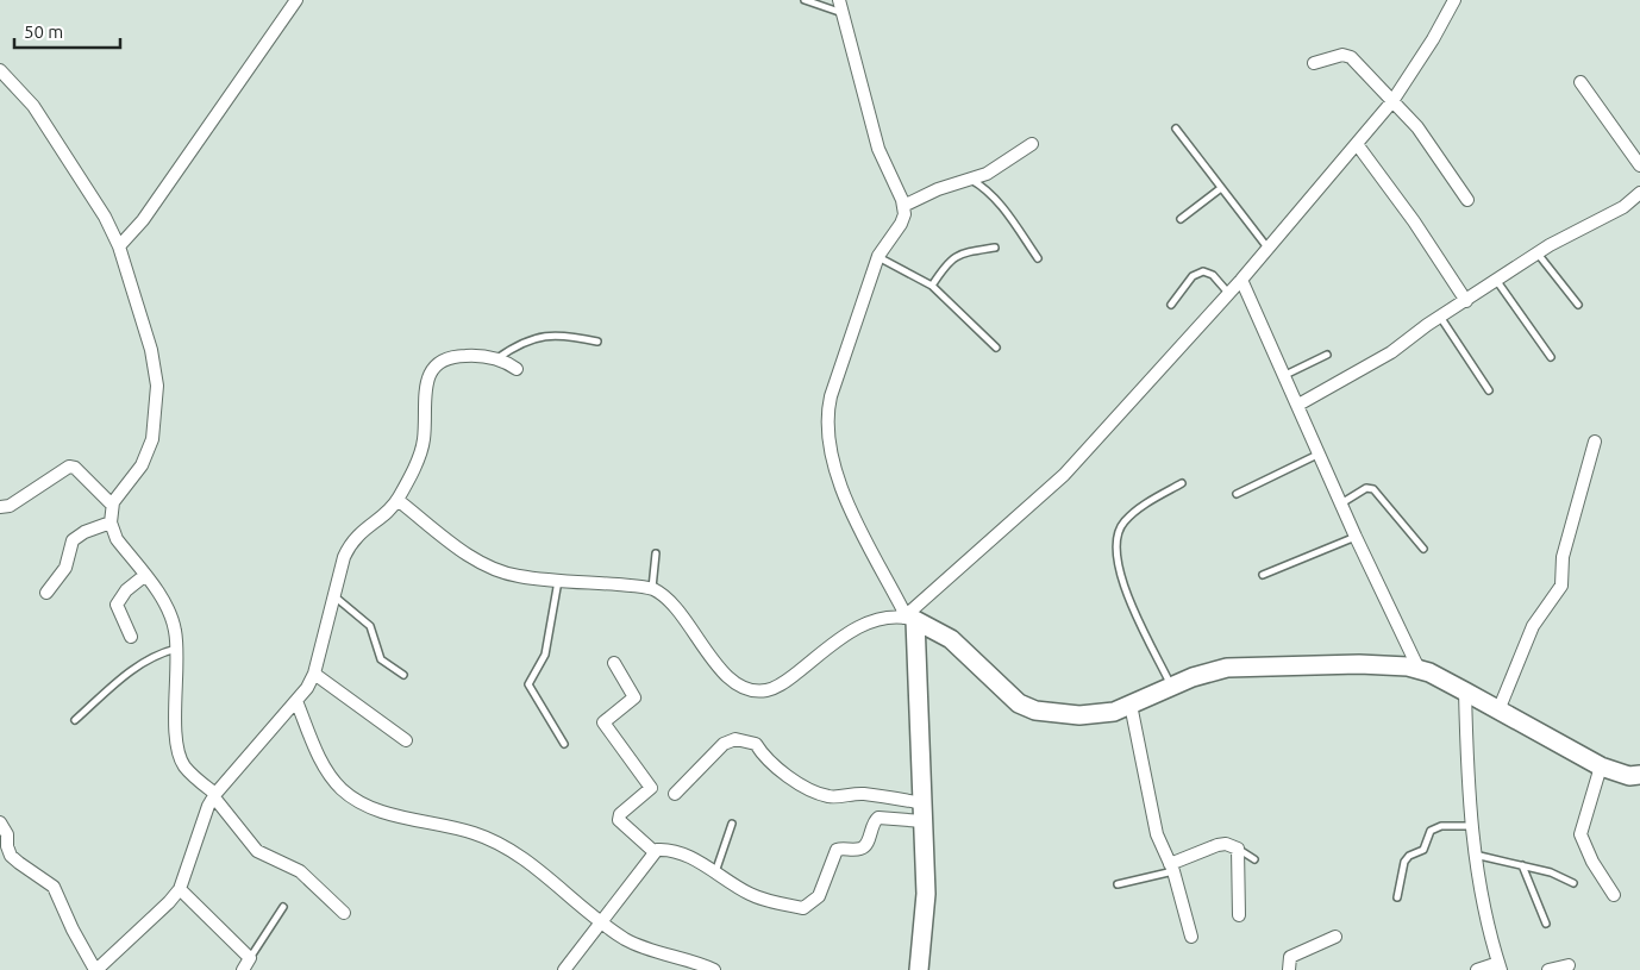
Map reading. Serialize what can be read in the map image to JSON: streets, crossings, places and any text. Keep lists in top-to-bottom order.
{
  "scale_bar": "50 m"
}
